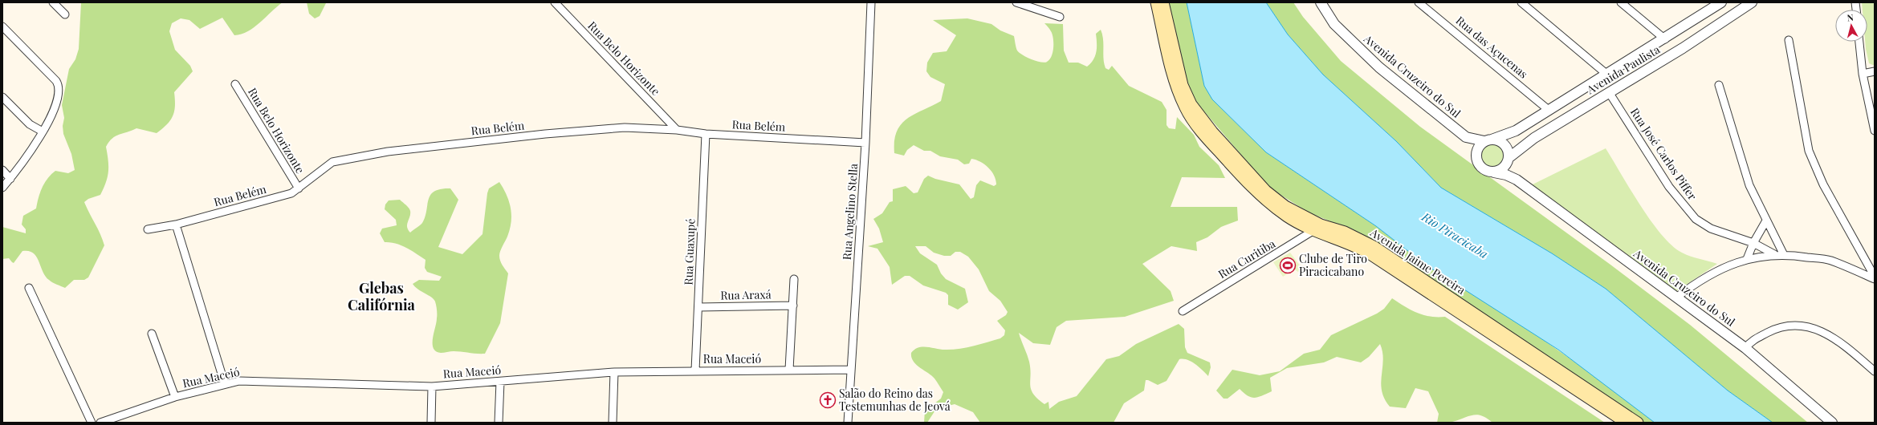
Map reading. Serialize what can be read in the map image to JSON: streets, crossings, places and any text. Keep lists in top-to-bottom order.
{
  "streets": {
    "main road": ["Avenida Jaime Pereira"],
    "street": [
      "Rua das Açucenas",
      "Rua Belo Horizonte",
      "Avenida Paulista",
      "Avenida Cruzeiro do Sul",
      "Rua Belém",
      "Rua José Carlos Piffer",
      "Rua Angelino Stella",
      "Rua Guaxupé",
      "Rua Curitiba",
      "Rua Araxá",
      "Rua Maceió"
    ]
  },
  "crossings": [
    ["Rua das Açucenas", "Avenida Paulista"],
    ["Rua Belo Horizonte", "Rua Belém"],
    ["Avenida Paulista", "Avenida Cruzeiro do Sul"],
    ["Avenida Paulista", "Rua José Carlos Piffer"],
    ["Rua Belém", "Rua Angelino Stella"],
    ["Rua Belém", "Rua Guaxupé"],
    ["Rua Angelino Stella", "Rua Maceió"],
    ["Rua Guaxupé", "Rua Araxá"],
    ["Rua Guaxupé", "Rua Maceió"],
    ["Rua Curitiba", "Avenida Jaime Pereira"]
  ],
  "districts": ["Glebas Califórnia"],
  "water": ["Rio Piracicaba"],
  "places": {
    "sports": ["Clube de Tiro Piracicabano"],
    "church": ["Salão do Reino das Testemunhas de Jeová"]
  },
  "north": "top"
}
